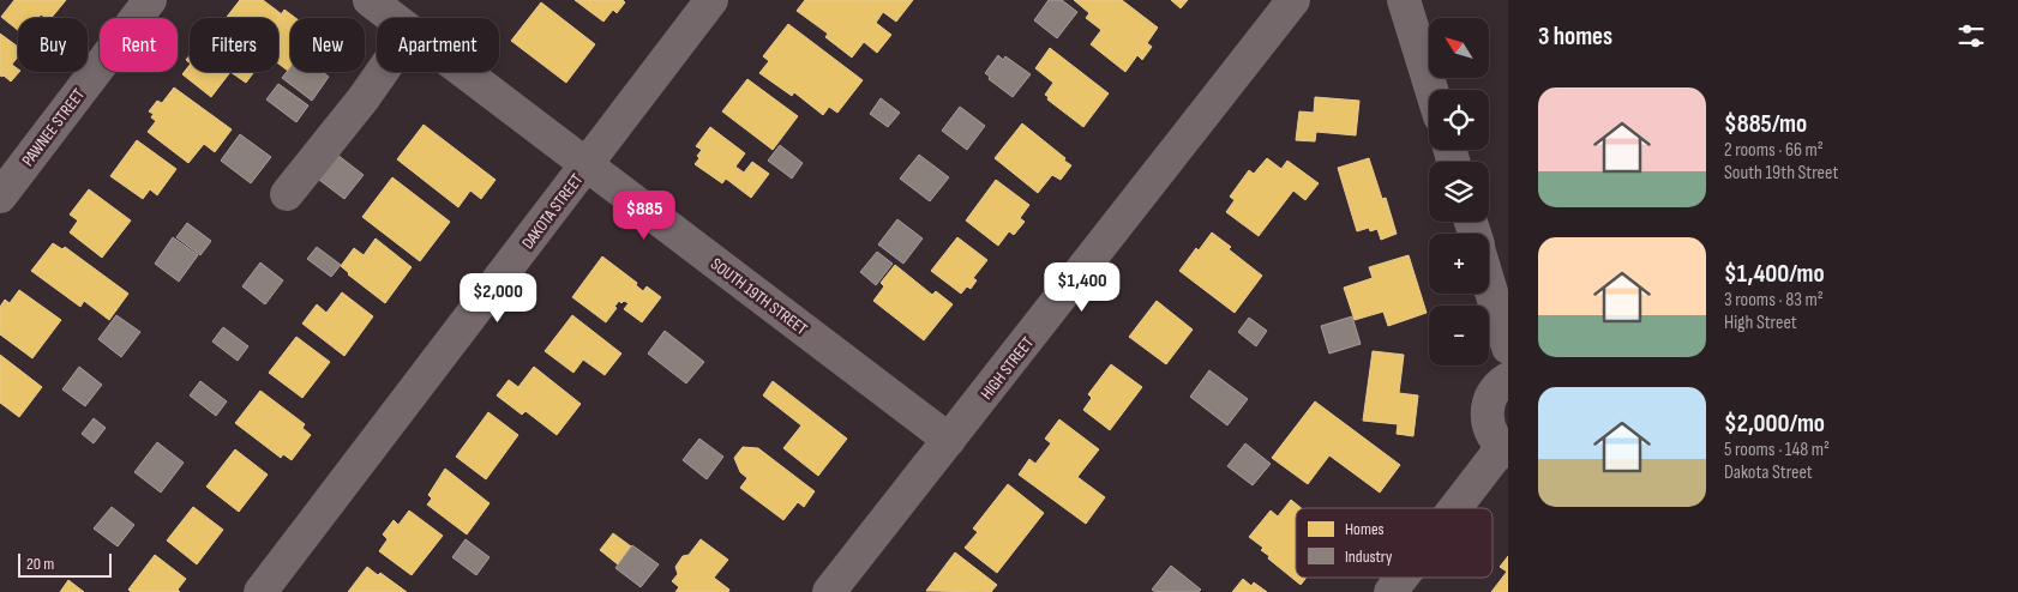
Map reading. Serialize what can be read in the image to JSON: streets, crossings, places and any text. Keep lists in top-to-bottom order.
{
  "streets": {
    "street": [
      "PAWNEE STREET",
      "DAKOTA STREET",
      "SOUTH 19TH STREET",
      "HIGH STREET"
    ]
  },
  "crossings": [
    ["DAKOTA STREET", "SOUTH 19TH STREET"],
    ["SOUTH 19TH STREET", "HIGH STREET"]
  ],
  "legend": ["Homes", "Industry"],
  "scale_bar": "20 m",
  "north": "top left",
  "page": {
    "heading": "3 homes",
    "map_buttons": ["+", "−"],
    "chip": [
      "Buy",
      "Rent",
      "Filters",
      "New",
      "Apartment"
    ],
    "list": [
      {
        "name": "$885/mo",
        "note": "2 rooms · 66 m² · South 19th Street"
      },
      {
        "name": "$1,400/mo",
        "note": "3 rooms · 83 m² · High Street"
      },
      {
        "name": "$2,000/mo",
        "note": "5 rooms · 148 m² · Dakota Street"
      }
    ],
    "price": ["$885", "$1,400", "$2,000"],
    "scale": "20 m"
  }
}
